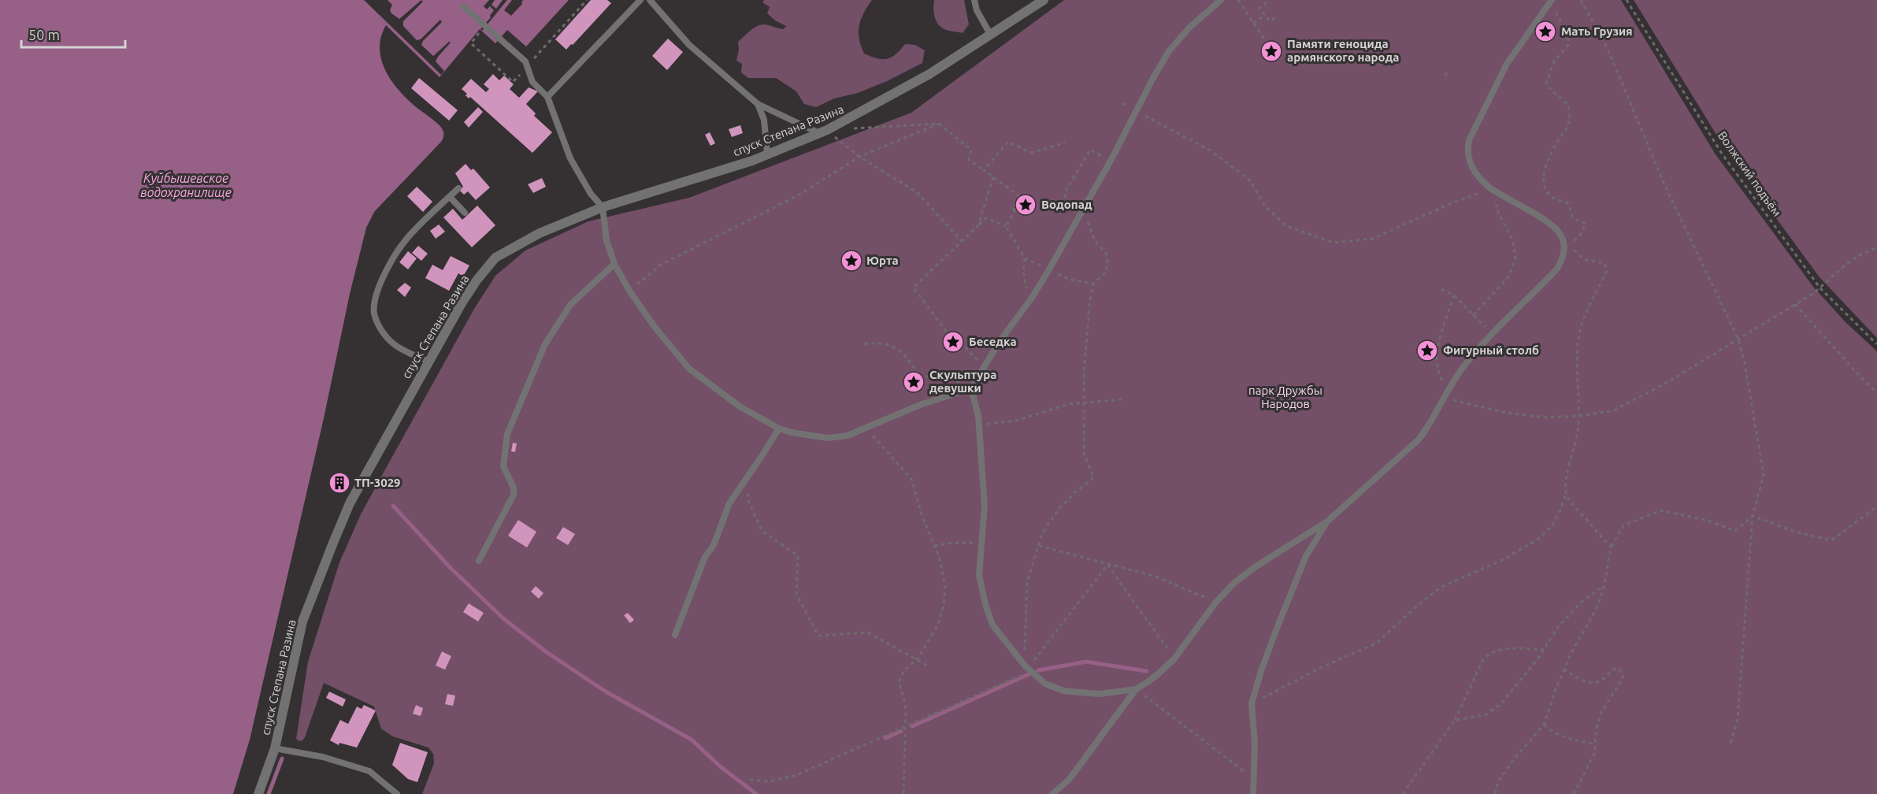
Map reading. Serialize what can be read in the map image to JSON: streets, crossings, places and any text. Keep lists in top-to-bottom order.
{
  "streets": {
    "street": ["спуск Степана Разина"],
    "path": ["Волжский подъём"]
  },
  "water": ["Куйбышевское водохранилище"],
  "parks": ["парк Дружбы Народов"],
  "places": {
    "place": [
      "Мать Грузия",
      "Памяти геноцида армянского народа",
      "Водопад",
      "Юрта",
      "Беседка",
      "Фигурный столб",
      "Скульптура девушки"
    ],
    "building": ["ТП-3029"]
  },
  "scale_bar": "50 m"
}
